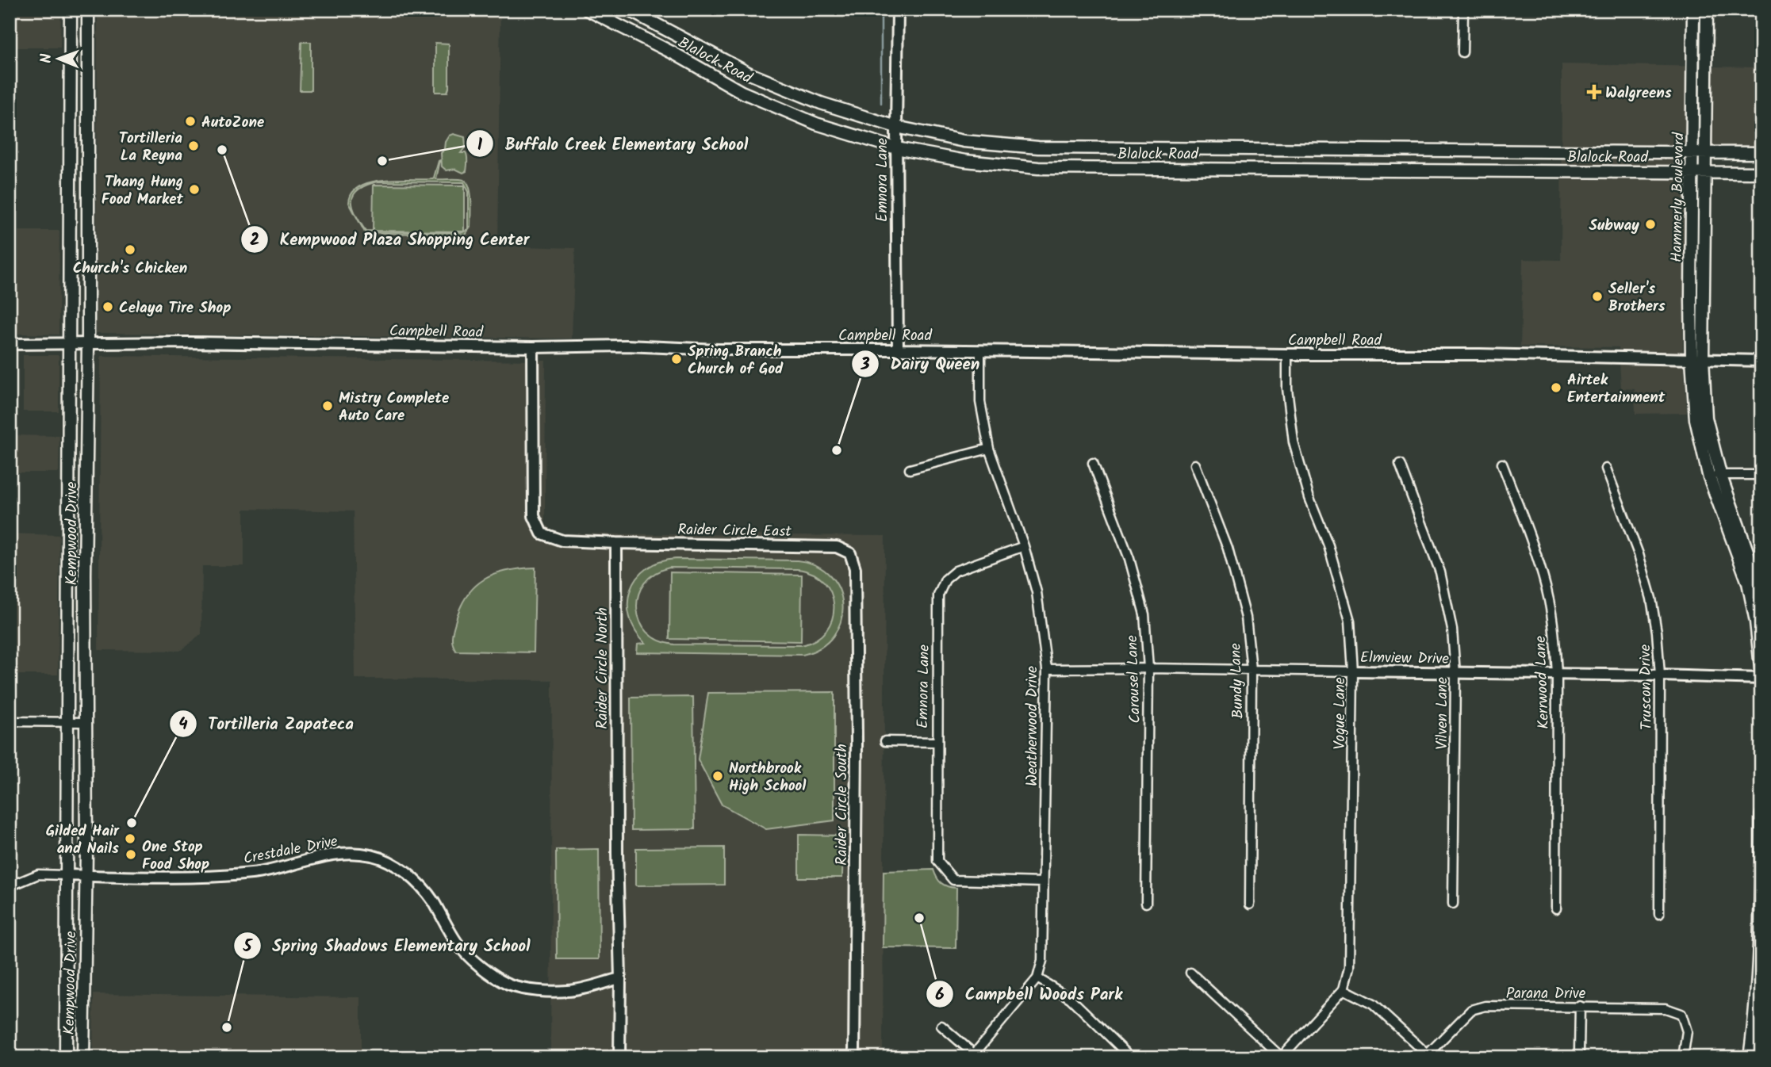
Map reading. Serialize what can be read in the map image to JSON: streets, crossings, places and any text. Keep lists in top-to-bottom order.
{
  "streets": {
    "main road": ["Blalock Road", "Hammerly Boulevard", "Kempwood Drive"],
    "street": [
      "Emnora Lane",
      "Campbell Road",
      "Raider Circle East",
      "Elmview Drive",
      "Raider Circle North",
      "Carousel Lane",
      "Bundy Lane",
      "Kerrwood Lane",
      "Truscon Drive",
      "Vogue Lane",
      "Vilven Lane",
      "Weatherwood Drive",
      "Raider Circle South",
      "Crestdale Drive",
      "Parana Drive"
    ]
  },
  "crossings": [
    ["Blalock Road", "Emnora Lane"],
    ["Blalock Road", "Hammerly Boulevard"],
    ["Emnora Lane", "Campbell Road"],
    ["Emnora Lane", "Weatherwood Drive"],
    ["Hammerly Boulevard", "Campbell Road"],
    ["Hammerly Boulevard", "Elmview Drive"],
    ["Campbell Road", "Kempwood Drive"],
    ["Campbell Road", "Vogue Lane"],
    ["Campbell Road", "Weatherwood Drive"],
    ["Raider Circle East", "Raider Circle North"],
    ["Raider Circle East", "Raider Circle South"],
    ["Kempwood Drive", "Crestdale Drive"],
    ["Elmview Drive", "Carousel Lane"],
    ["Elmview Drive", "Bundy Lane"],
    ["Elmview Drive", "Kerrwood Lane"],
    ["Elmview Drive", "Truscon Drive"],
    ["Elmview Drive", "Vogue Lane"],
    ["Elmview Drive", "Vilven Lane"],
    ["Elmview Drive", "Weatherwood Drive"],
    ["Raider Circle North", "Crestdale Drive"]
  ],
  "places": {
    "health": ["Walgreens"],
    "other": [
      "AutoZone",
      "Tortilleria La Reyna",
      "Kempwood Plaza Shopping Center",
      "Buffalo Creek Elementary School",
      "Thang Hung Food Market",
      "Subway",
      "Church's Chicken",
      "Seller's Brothers",
      "Celaya Tire Shop",
      "Spring Branch Church of God",
      "Airtek Entertainment",
      "Mistry Complete Auto Care",
      "Dairy Queen",
      "Northbrook High School",
      "Tortilleria Zapateca",
      "Gilded Hair and Nails",
      "One Stop Food Shop",
      "Campbell Woods Park",
      "Spring Shadows Elementary School"
    ]
  },
  "north": "left"
}
